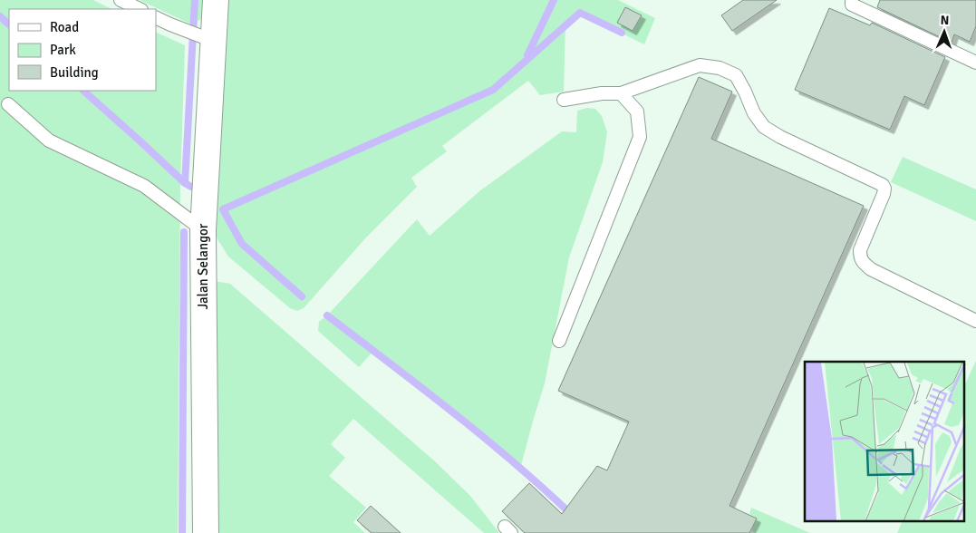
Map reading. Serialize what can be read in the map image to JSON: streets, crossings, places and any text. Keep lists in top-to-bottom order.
{
  "streets": {
    "street": ["Jalan Selangor"]
  },
  "legend": ["Road", "Park", "Building"],
  "north": "top"
}
